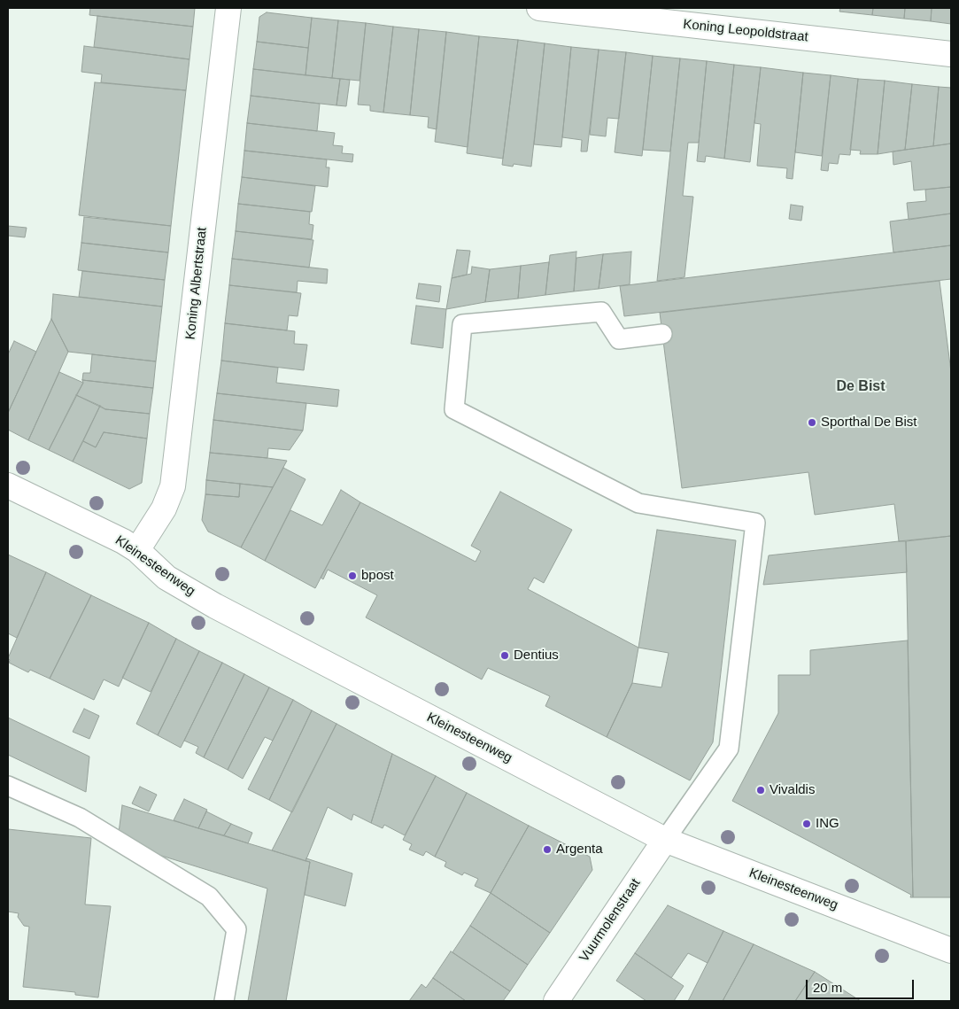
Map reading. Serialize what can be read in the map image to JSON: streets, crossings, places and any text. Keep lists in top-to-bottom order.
{
  "streets": {
    "street": [
      "Koning Leopoldstraat",
      "Koning Albertstraat",
      "Kleinesteenweg",
      "Vuurmolenstraat"
    ]
  },
  "crossings": [
    ["Koning Albertstraat", "Kleinesteenweg"],
    ["Kleinesteenweg", "Vuurmolenstraat"]
  ],
  "districts": ["De Bist"],
  "places": [
    "Sporthal De Bist",
    "bpost",
    "Dentius",
    "Vivaldis",
    "ING",
    "Argenta"
  ],
  "scale_bar": "20 m"
}
